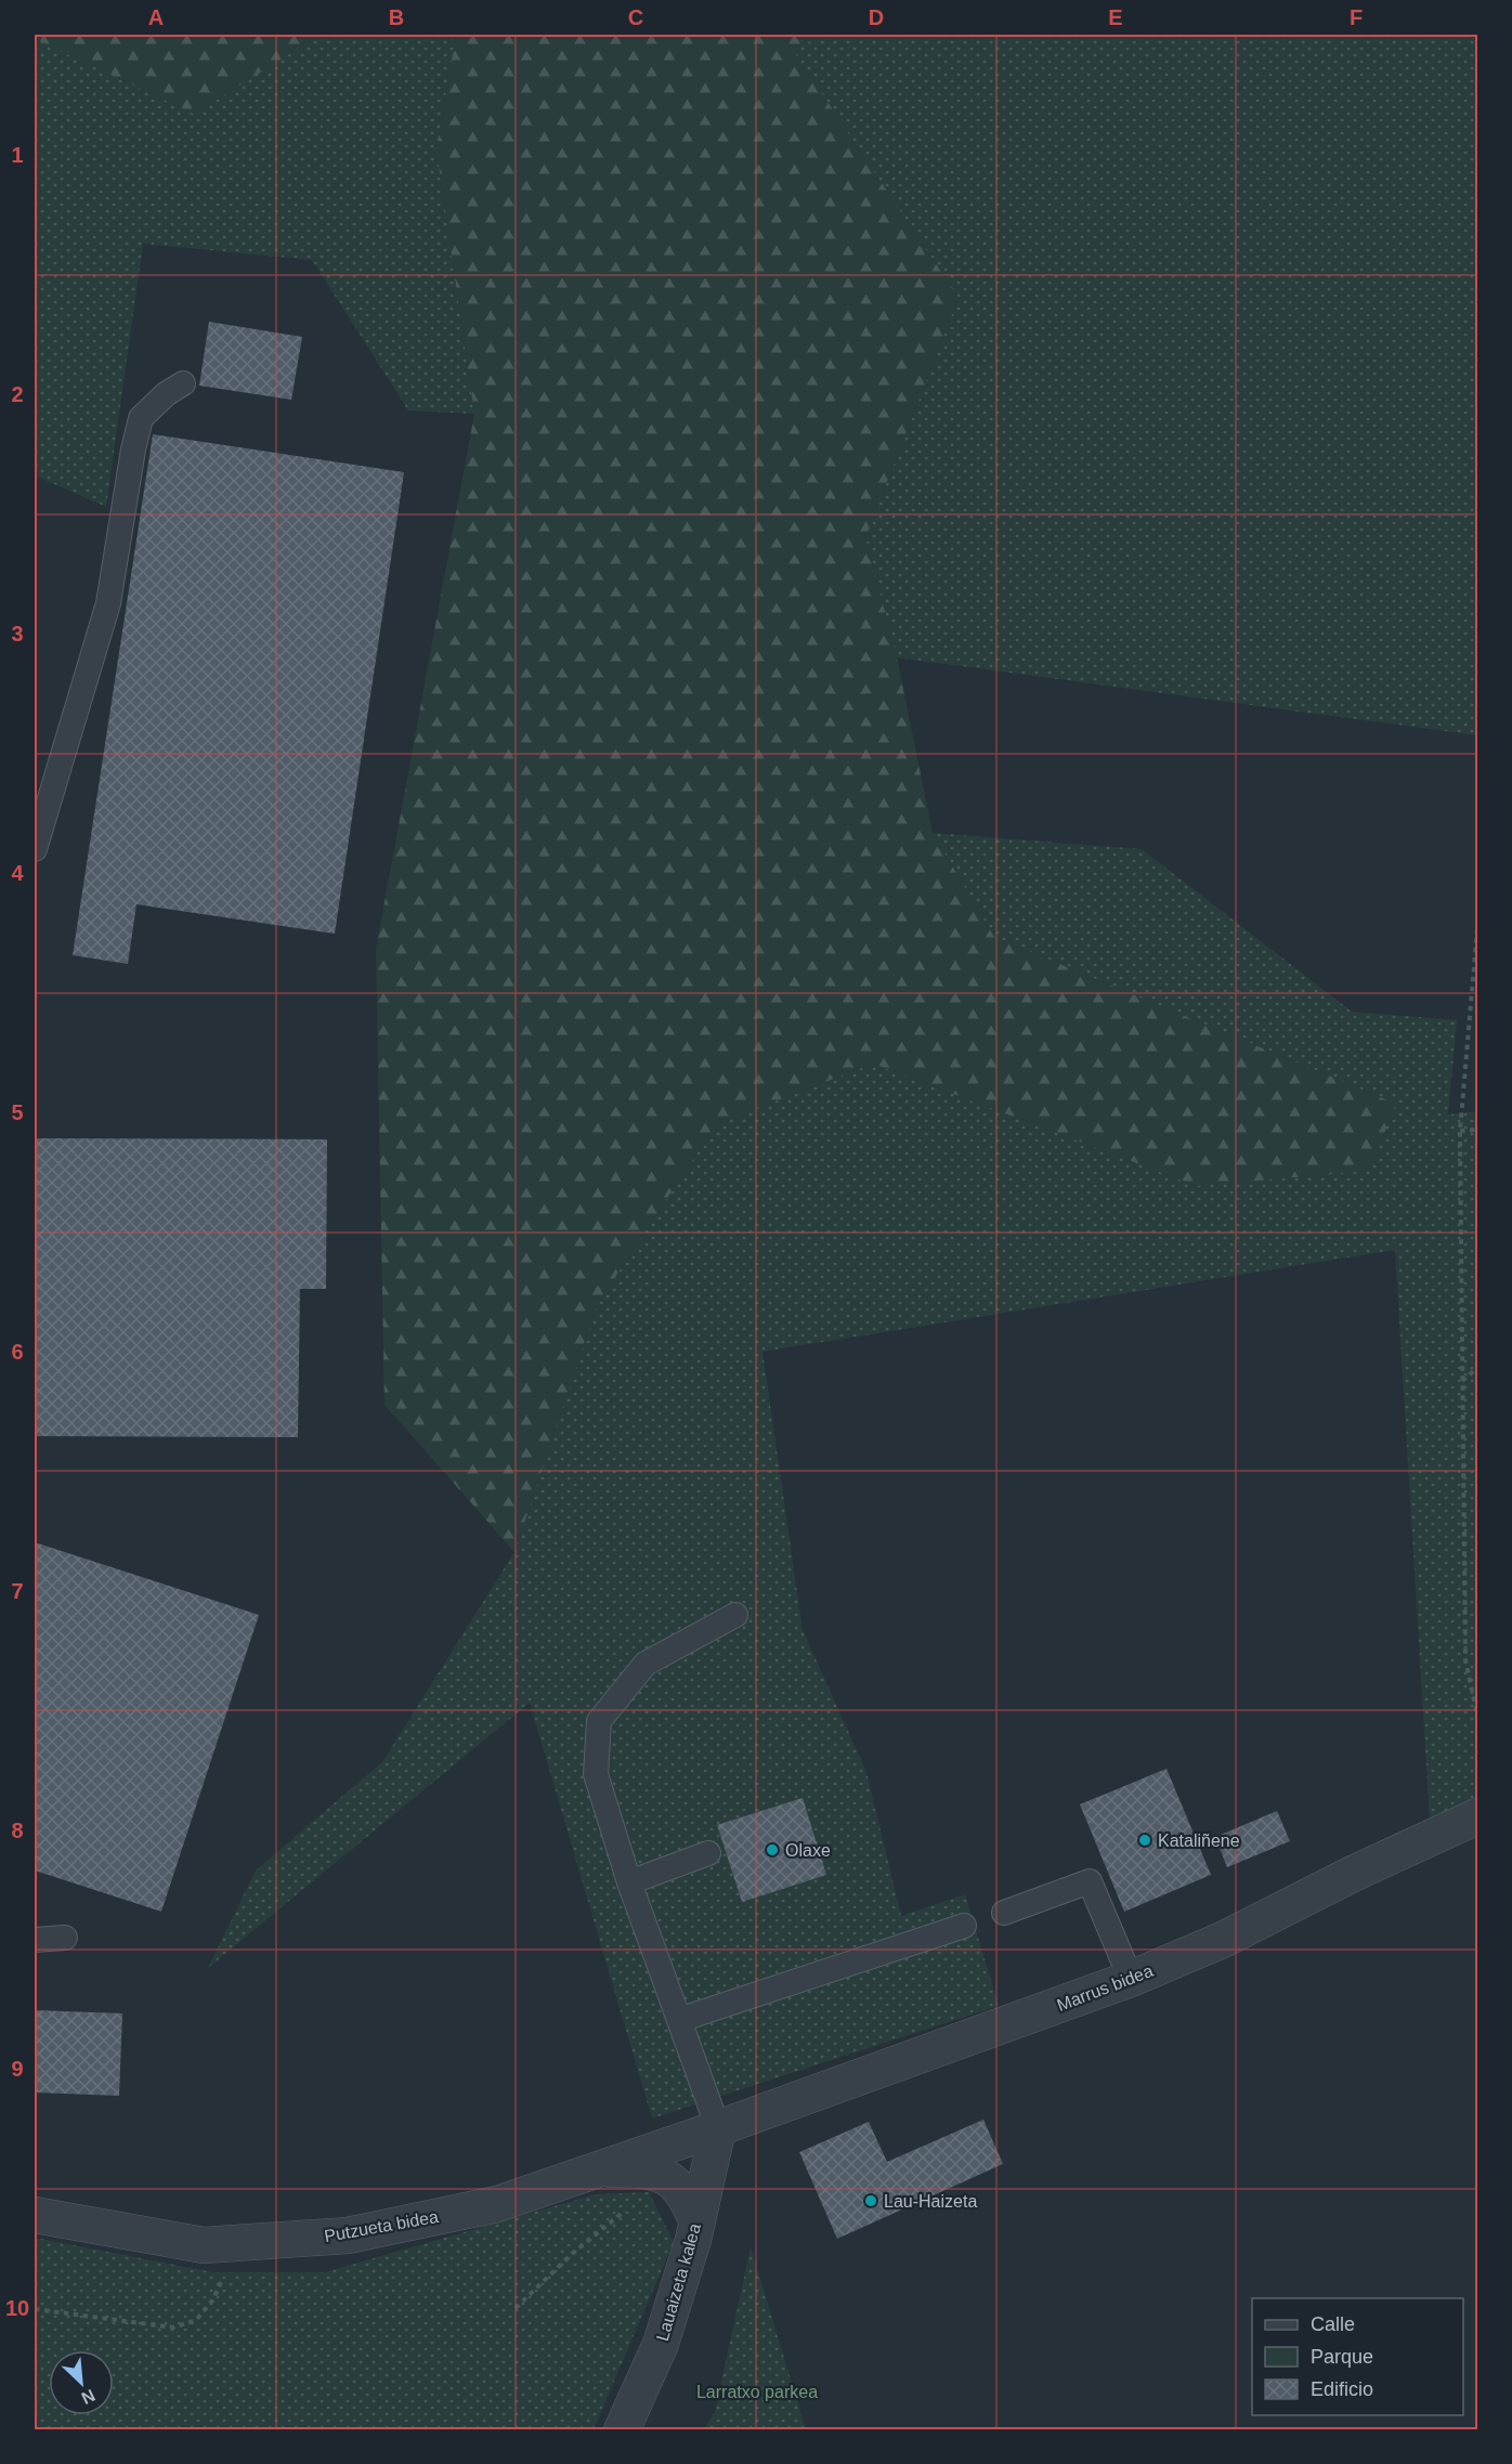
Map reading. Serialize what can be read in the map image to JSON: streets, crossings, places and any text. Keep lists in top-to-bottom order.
{
  "streets": {
    "street": ["Marrus bidea", "Putzueta bidea", "Lauaizeta kalea"]
  },
  "crossings": [
    ["Marrus bidea", "Putzueta bidea"],
    ["Marrus bidea", "Lauaizeta kalea"],
    ["Putzueta bidea", "Lauaizeta kalea"]
  ],
  "parks": ["Larratxo parkea"],
  "places": ["Kataliñene", "Olaxe", "Lau-Haizeta"],
  "legend": ["Calle", "Parque", "Edificio"],
  "north": "bottom right",
  "grid": {
    "columns": [
      "A",
      "B",
      "C",
      "D",
      "E",
      "F"
    ],
    "rows": [
      "1",
      "2",
      "3",
      "4",
      "5",
      "6",
      "7",
      "8",
      "9",
      "10"
    ]
  }
}
